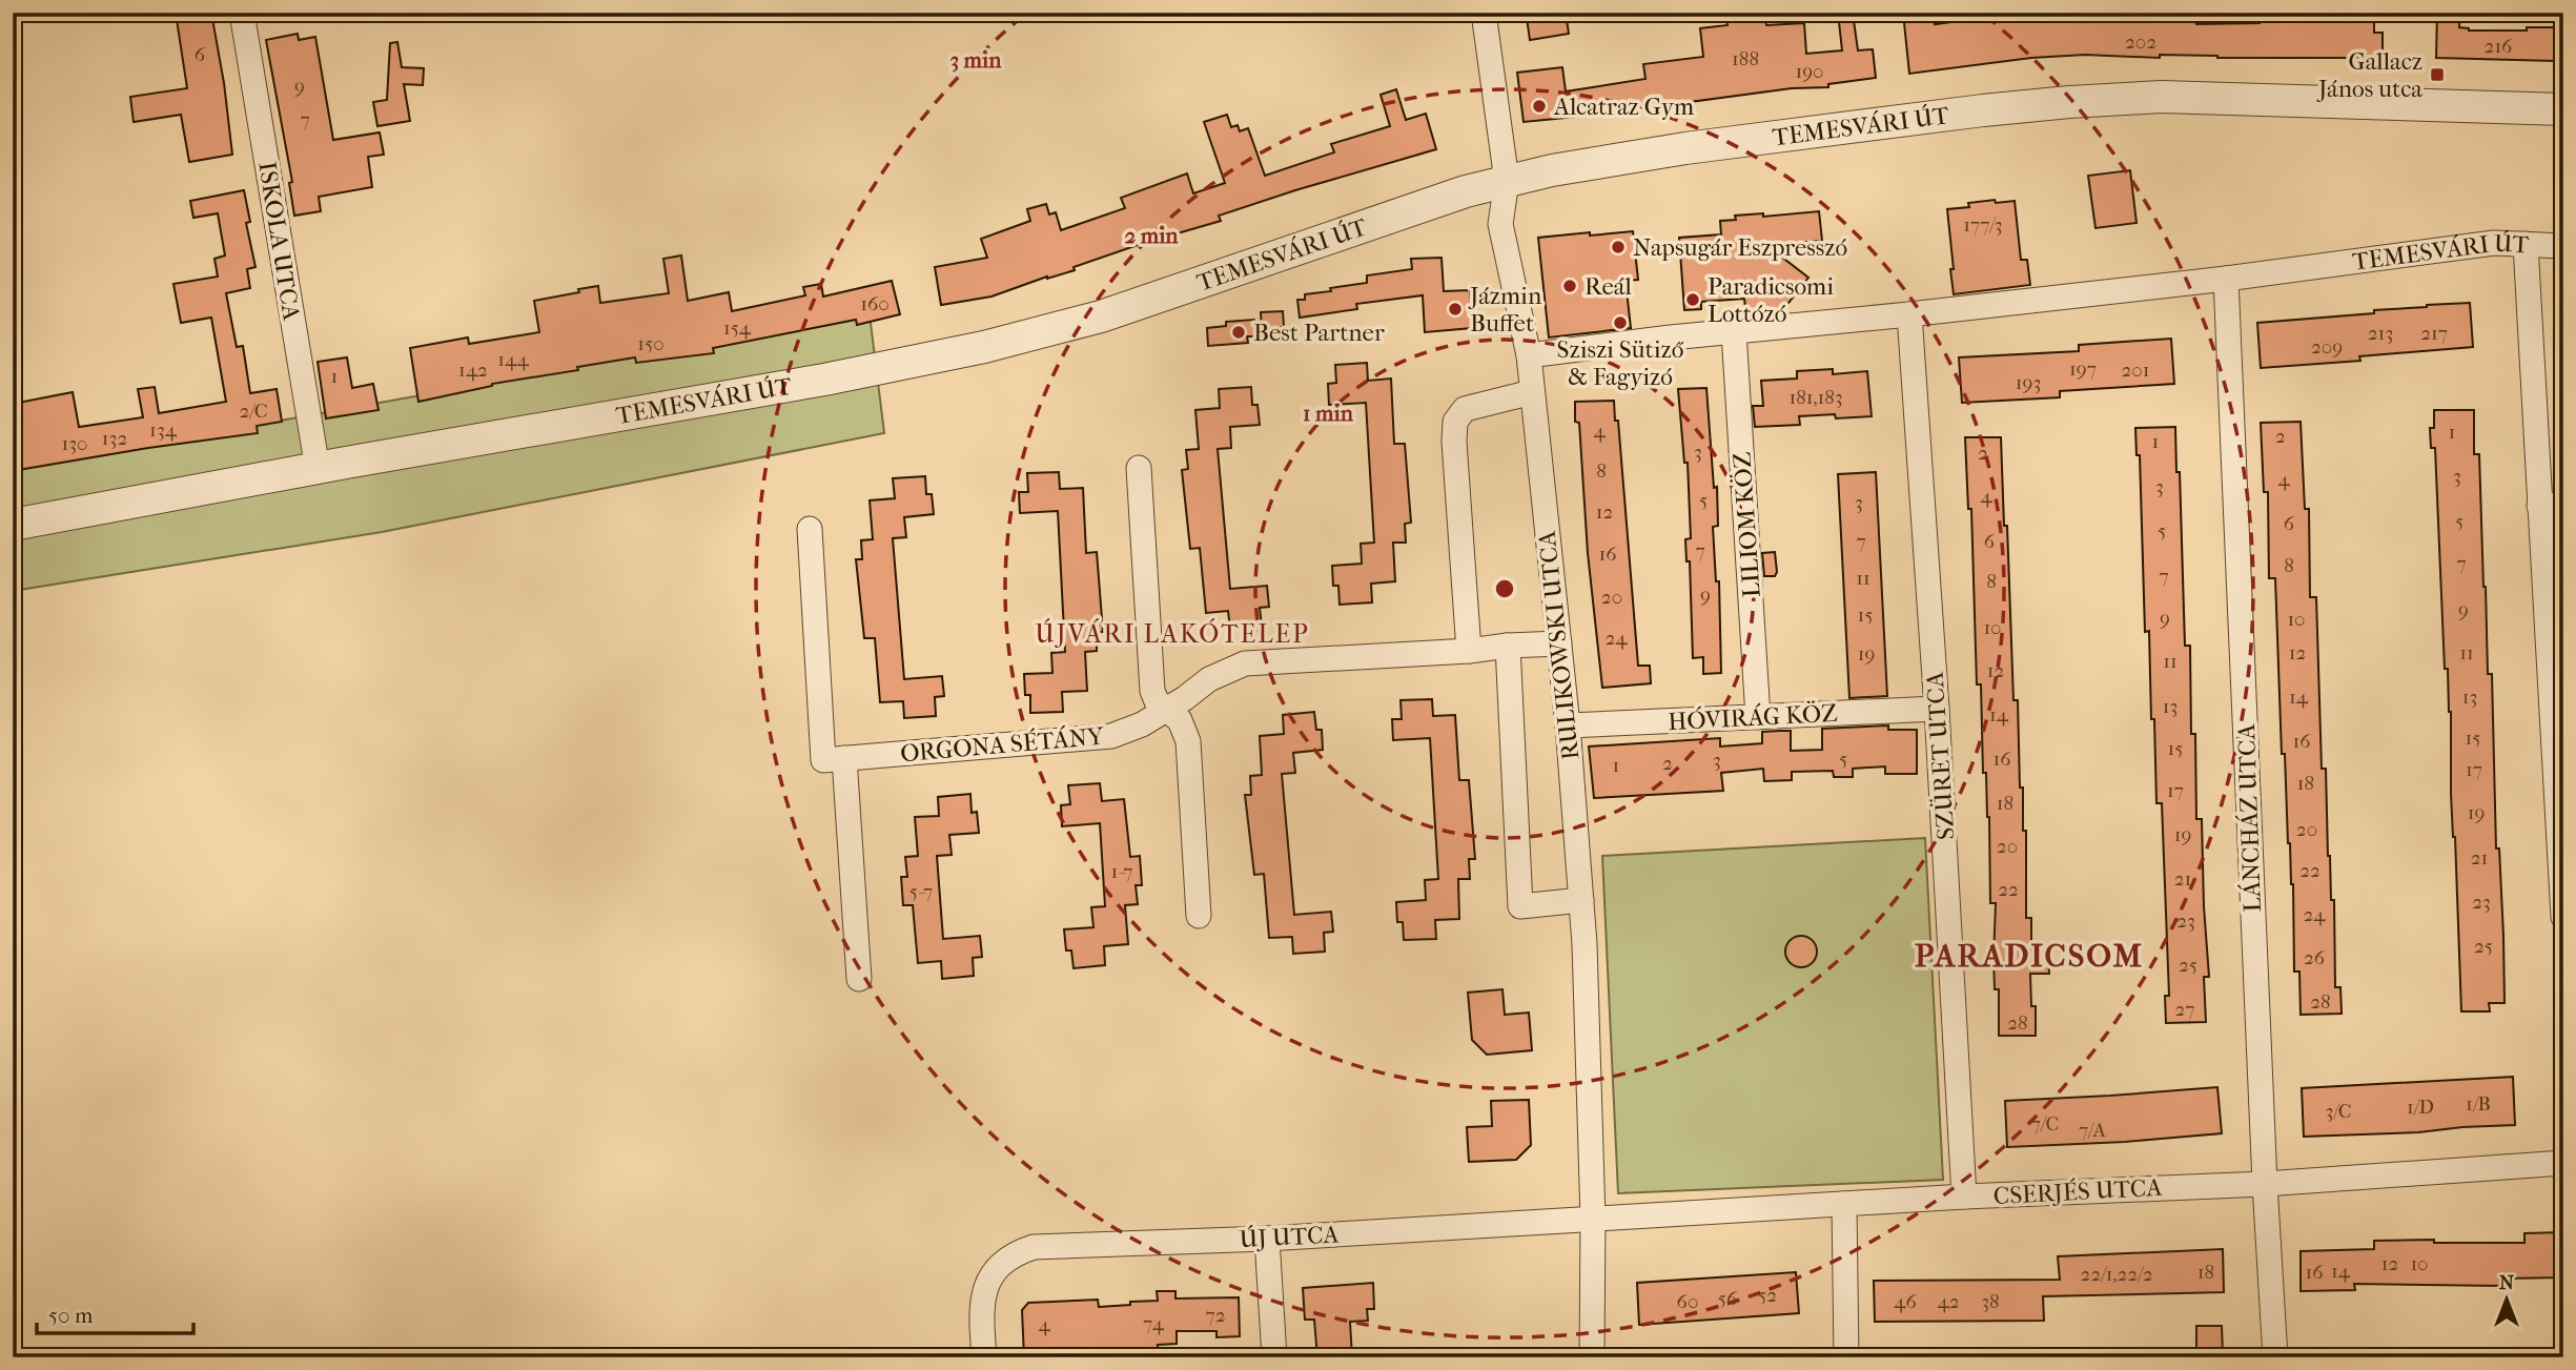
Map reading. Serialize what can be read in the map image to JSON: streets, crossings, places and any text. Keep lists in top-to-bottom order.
{
  "streets": {
    "street": [
      "TEMESVÁRI ÚT",
      "ISKOLA UTCA",
      "LILIOM KÖZ",
      "RULIKOWSKI UTCA",
      "HÓVIRÁG KÖZ",
      "ORGONA SÉTÁNY",
      "SZÜRET UTCA",
      "LÁNCHÁZ UTCA",
      "CSERJÉS UTCA",
      "ÚJ UTCA"
    ]
  },
  "crossings": [
    ["TEMESVÁRI ÚT", "ISKOLA UTCA"],
    ["TEMESVÁRI ÚT", "LILIOM KÖZ"],
    ["TEMESVÁRI ÚT", "RULIKOWSKI UTCA"],
    ["TEMESVÁRI ÚT", "SZÜRET UTCA"],
    ["TEMESVÁRI ÚT", "LÁNCHÁZ UTCA"],
    ["LILIOM KÖZ", "HÓVIRÁG KÖZ"],
    ["RULIKOWSKI UTCA", "HÓVIRÁG KÖZ"],
    ["RULIKOWSKI UTCA", "ORGONA SÉTÁNY"],
    ["RULIKOWSKI UTCA", "CSERJÉS UTCA"],
    ["RULIKOWSKI UTCA", "ÚJ UTCA"],
    ["HÓVIRÁG KÖZ", "SZÜRET UTCA"],
    ["SZÜRET UTCA", "CSERJÉS UTCA"],
    ["LÁNCHÁZ UTCA", "CSERJÉS UTCA"],
    ["CSERJÉS UTCA", "ÚJ UTCA"]
  ],
  "districts": ["ÚJVÁRI LAKÓTELEP", "PARADICSOM"],
  "places": {
    "transit": ["Gallacz János utca"],
    "other": [
      "Alcatraz Gym",
      "Napsugár Eszpresszó",
      "Reál",
      "Paradicsomi Lottózó",
      "Jázmin Buffet",
      "Sziszi Sütiző & Fagyizó",
      "Best Partner"
    ]
  },
  "house_numbers": [
    "202",
    "216",
    "6",
    "188",
    "190",
    "9",
    "7",
    "177/3",
    "160",
    "154",
    "213",
    "217",
    "150",
    "209",
    "144",
    "197",
    "142",
    "201",
    "1",
    "193",
    "181,183",
    "2/C",
    "134",
    "4",
    "1",
    "2",
    "132",
    "1",
    "130",
    "3",
    "2",
    "8",
    "3",
    "4",
    "3",
    "4",
    "5",
    "3",
    "12",
    "5",
    "6",
    "5",
    "7",
    "6",
    "7",
    "16",
    "7",
    "8",
    "7",
    "11",
    "8",
    "9",
    "20",
    "9",
    "15",
    "9",
    "10",
    "10",
    "24",
    "12",
    "11",
    "19",
    "11",
    "12",
    "14",
    "13",
    "13",
    "14",
    "15",
    "16",
    "15",
    "5",
    "16",
    "3",
    "2",
    "1",
    "17",
    "18",
    "17",
    "18",
    "19",
    "20",
    "19",
    "20",
    "21",
    "22",
    "1-7",
    "21",
    "22",
    "5-7",
    "23",
    "24",
    "23",
    "25",
    "26",
    "25",
    "28",
    "27",
    "28",
    "1/B",
    "1/D",
    "3/C",
    "7/C",
    "7/A",
    "12",
    "10",
    "14",
    "18",
    "16",
    "22/1,22/2",
    "52",
    "56",
    "60",
    "46",
    "42",
    "38",
    "72",
    "74",
    "4"
  ],
  "scale_bar": "50 m",
  "north": "top",
  "rings": ["3 min", "2 min", "1 min"]
}
